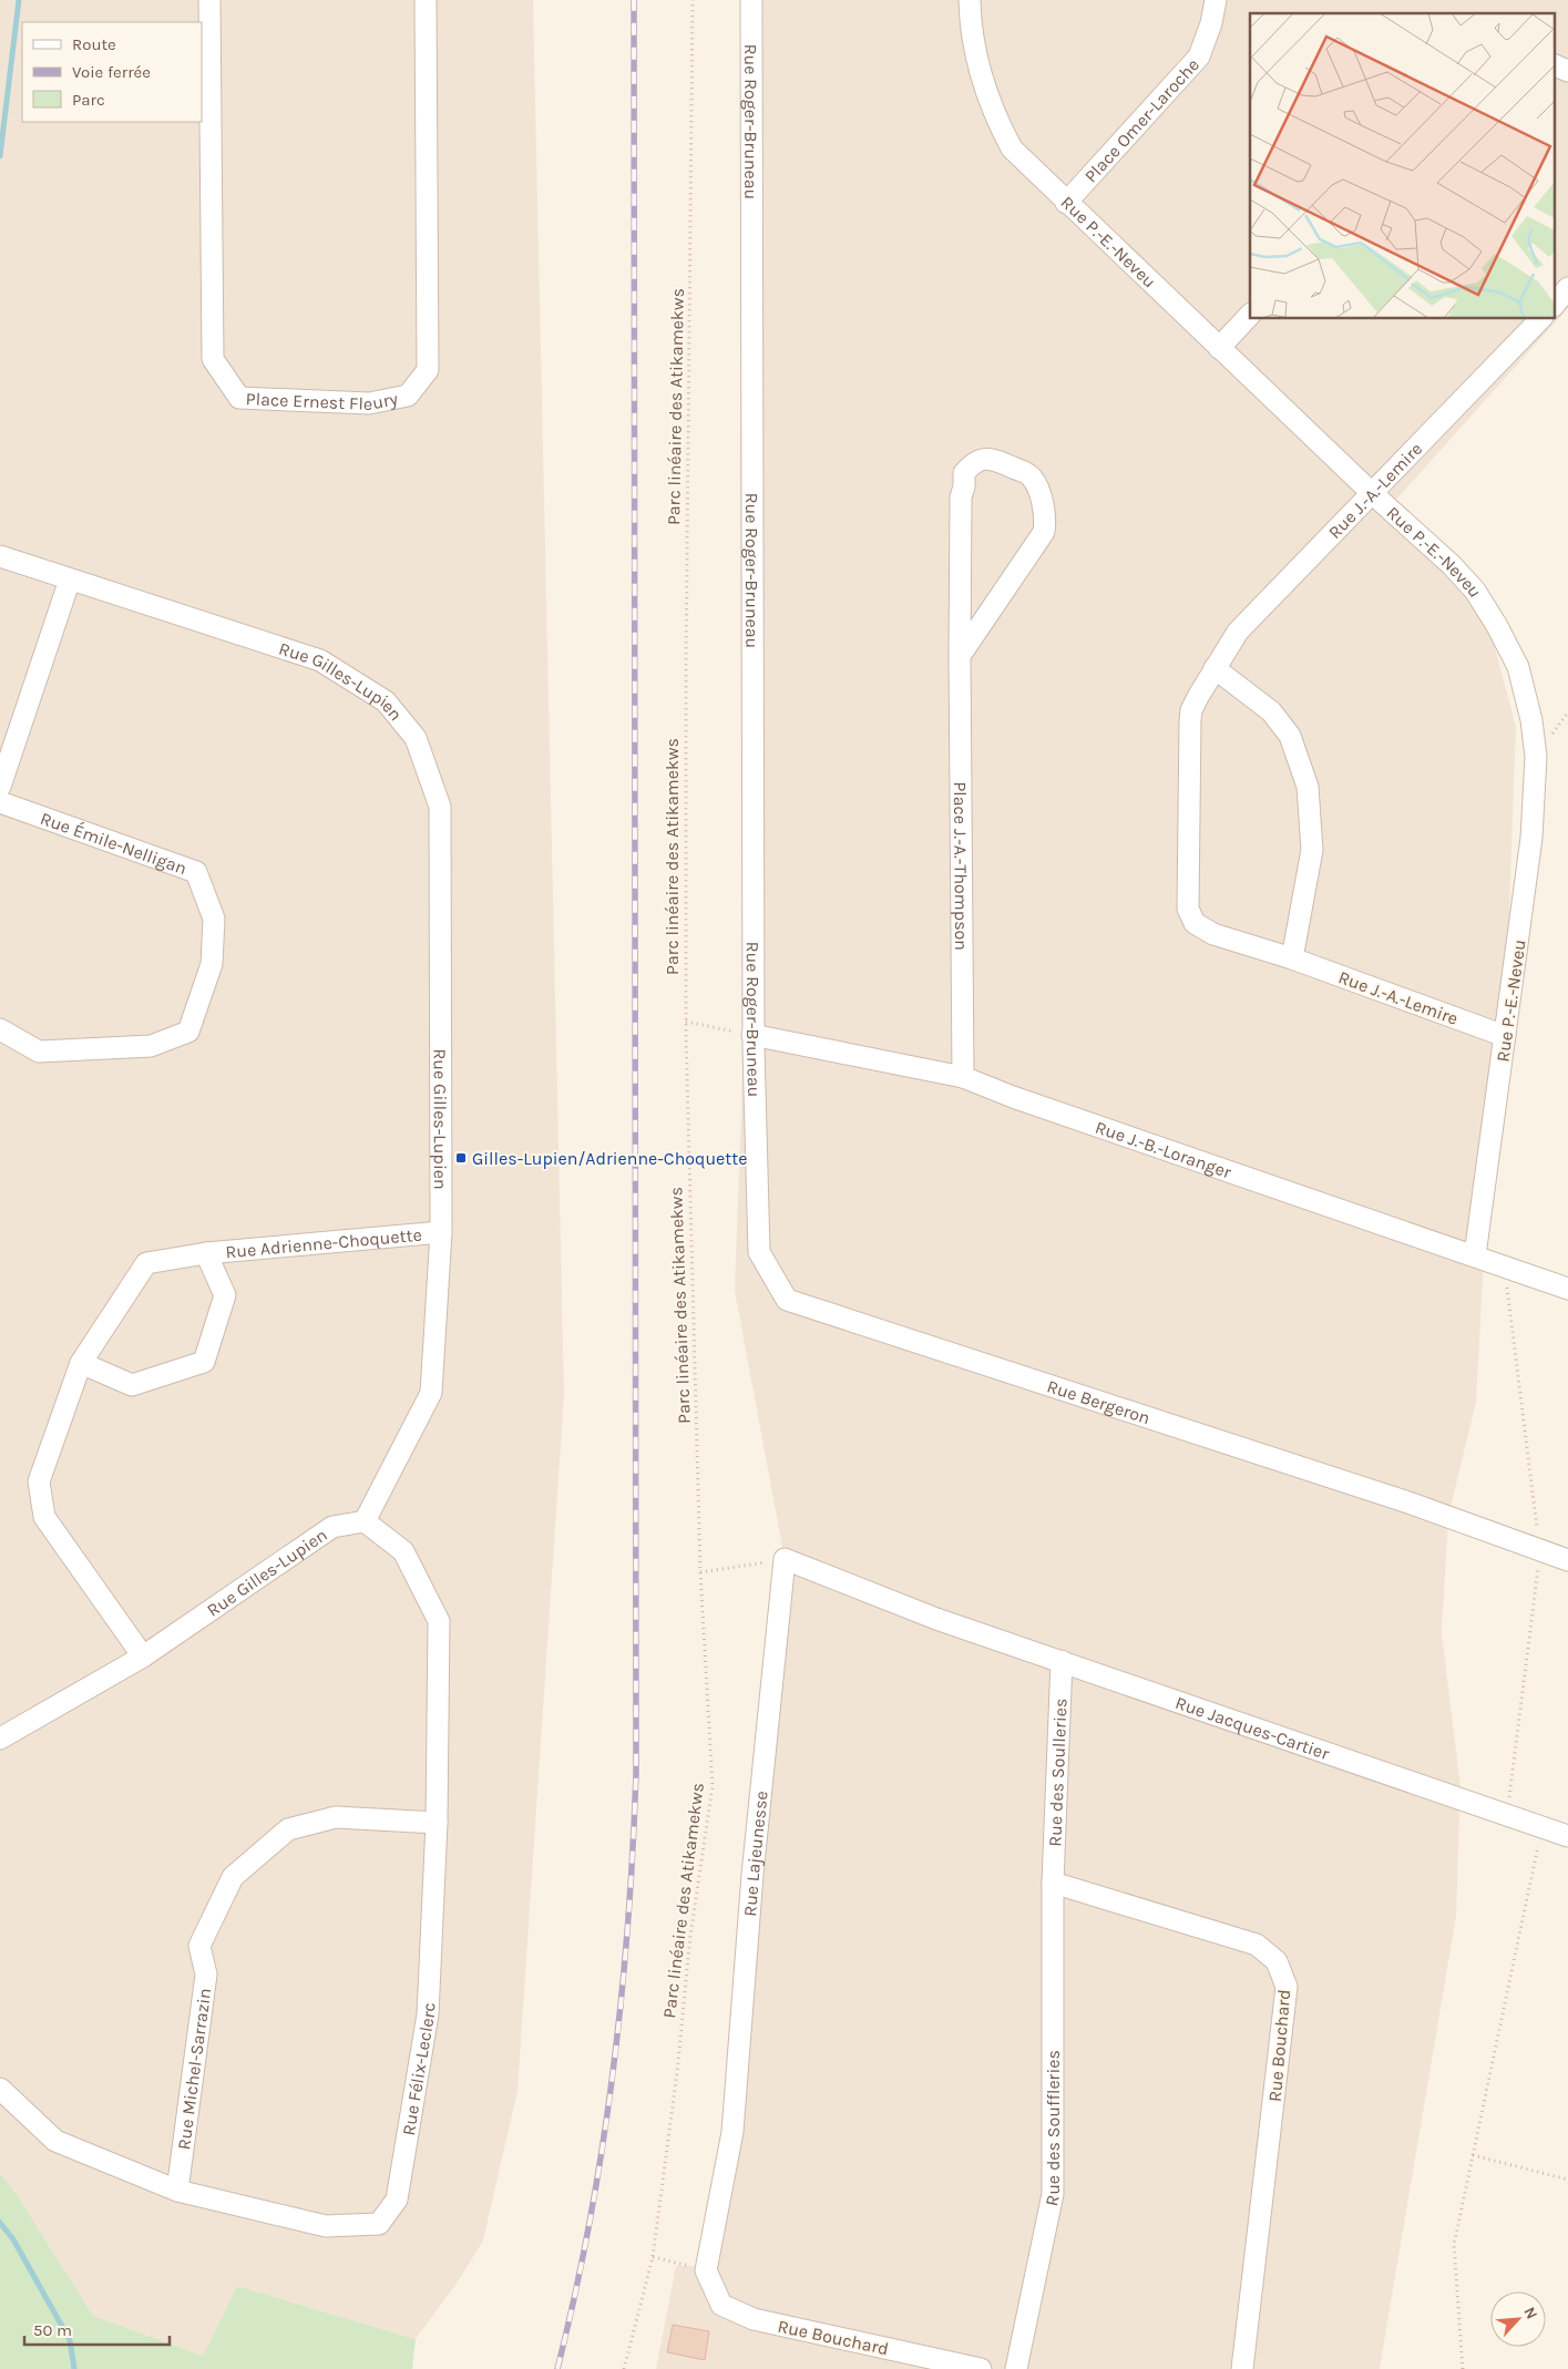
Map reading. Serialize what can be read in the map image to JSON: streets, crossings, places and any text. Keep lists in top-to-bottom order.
{
  "streets": {
    "street": [
      "Place Omer-Laroche",
      "Rue Roger-Bruneau",
      "Rue P.-E.-Neveu",
      "Place Ernest Fleury",
      "Rue J.-A.-Lemire",
      "Rue Gilles-Lupien",
      "Rue Émile-Nelligan",
      "Place J.-A.-Thompson",
      "Rue J.-B.-Loranger",
      "Rue Adrienne-Choquette",
      "Rue Bergeron",
      "Rue Jacques-Cartier",
      "Rue des Soulleries",
      "Rue Lajeunesse",
      "Rue Bouchard",
      "Rue Michel-Sarrazin",
      "Rue Félix-Leclerc",
      "Rue des Souffleries"
    ],
    "path": ["Parc linéaire des Atikamekws"]
  },
  "crossings": [
    ["Place Omer-Laroche", "Rue P.-E.-Neveu"],
    ["Rue Roger-Bruneau", "Rue J.-B.-Loranger"],
    ["Rue Roger-Bruneau", "Rue Bergeron"],
    ["Rue P.-E.-Neveu", "Rue J.-A.-Lemire"],
    ["Rue P.-E.-Neveu", "Rue J.-B.-Loranger"],
    ["Rue Gilles-Lupien", "Rue Adrienne-Choquette"],
    ["Rue Gilles-Lupien", "Rue Félix-Leclerc"],
    ["Place J.-A.-Thompson", "Rue J.-B.-Loranger"],
    ["Rue Jacques-Cartier", "Rue des Soulleries"],
    ["Rue Jacques-Cartier", "Rue Lajeunesse"],
    ["Rue des Soulleries", "Rue Bouchard"],
    ["Rue des Soulleries", "Rue des Souffleries"],
    ["Rue Lajeunesse", "Rue Bouchard"],
    ["Rue Bouchard", "Rue des Souffleries"],
    ["Rue Michel-Sarrazin", "Rue Félix-Leclerc"]
  ],
  "places": {
    "transit": ["Gilles-Lupien/Adrienne-Choquette"]
  },
  "legend": ["Route", "Voie ferrée", "Parc"],
  "scale_bar": "50 m",
  "north": "top right"
}
